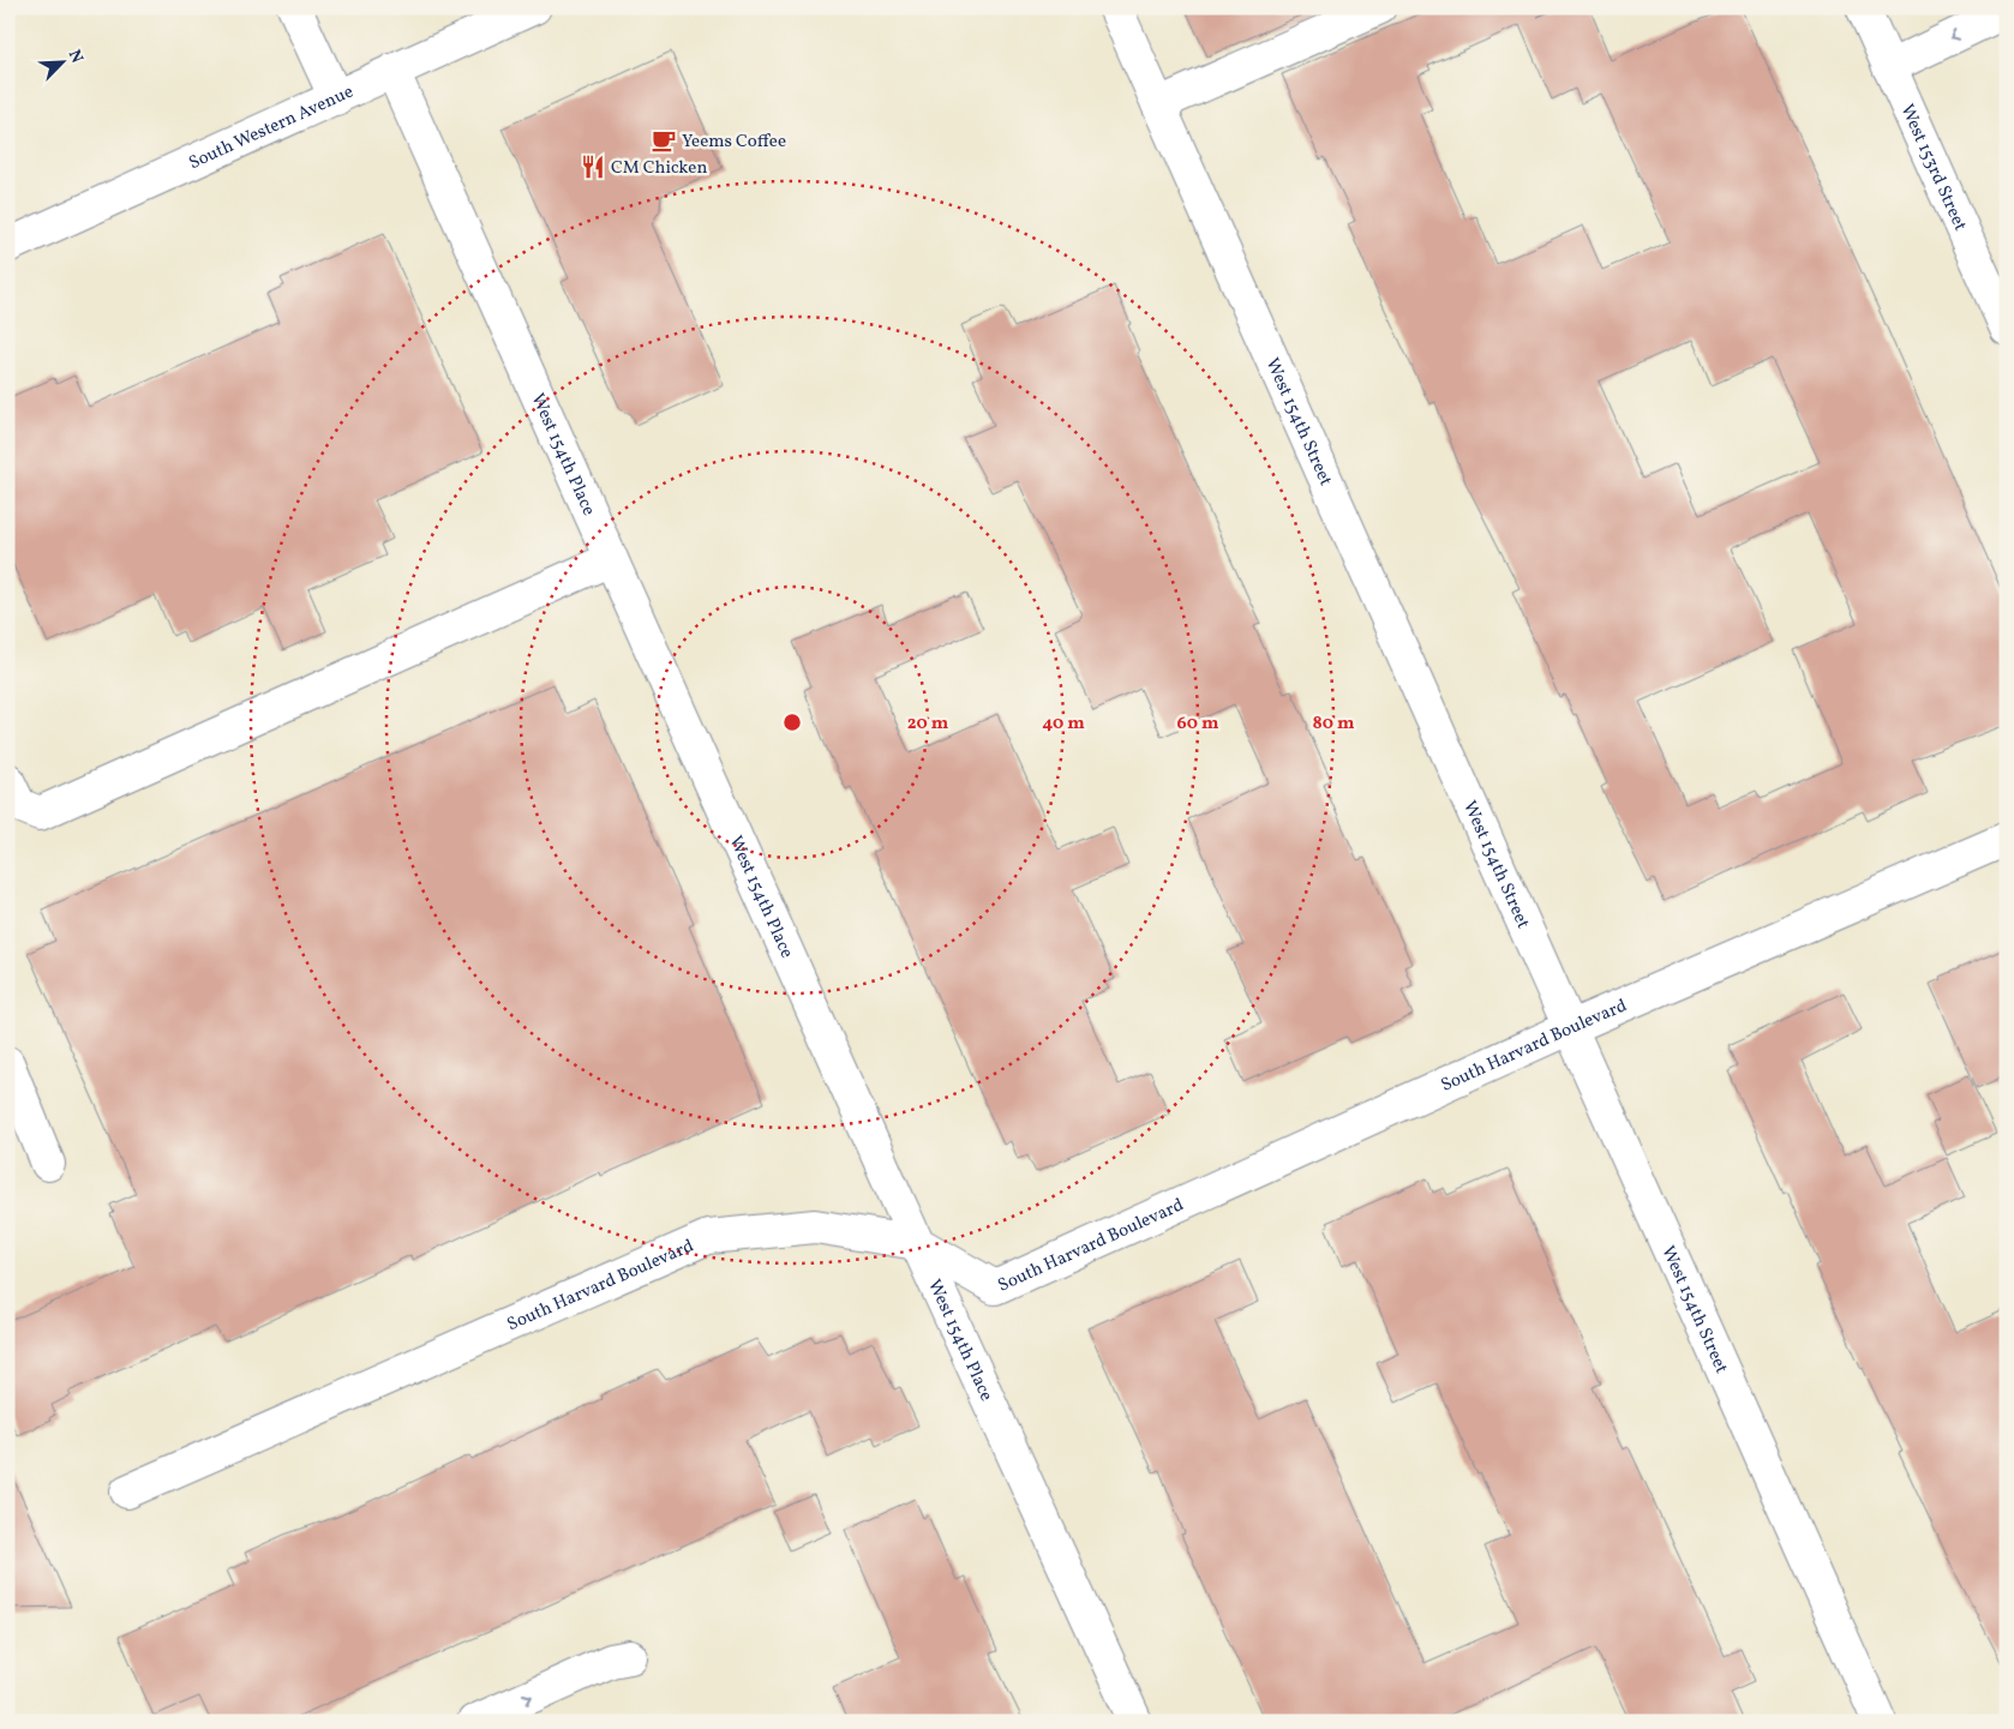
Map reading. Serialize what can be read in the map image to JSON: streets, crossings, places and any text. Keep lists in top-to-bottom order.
{
  "streets": {
    "street": [
      "South Western Avenue",
      "West 153rd Street",
      "West 154th Street",
      "West 154th Place",
      "South Harvard Boulevard"
    ]
  },
  "crossings": [
    ["South Western Avenue", "West 154th Place"],
    ["West 154th Street", "South Harvard Boulevard"],
    ["West 154th Place", "South Harvard Boulevard"]
  ],
  "places": {
    "cafe": ["Yeems Coffee"],
    "restaurant": ["CM Chicken"]
  },
  "north": "top right",
  "rings": [
    "20 m",
    "40 m",
    "60 m",
    "80 m"
  ]
}
